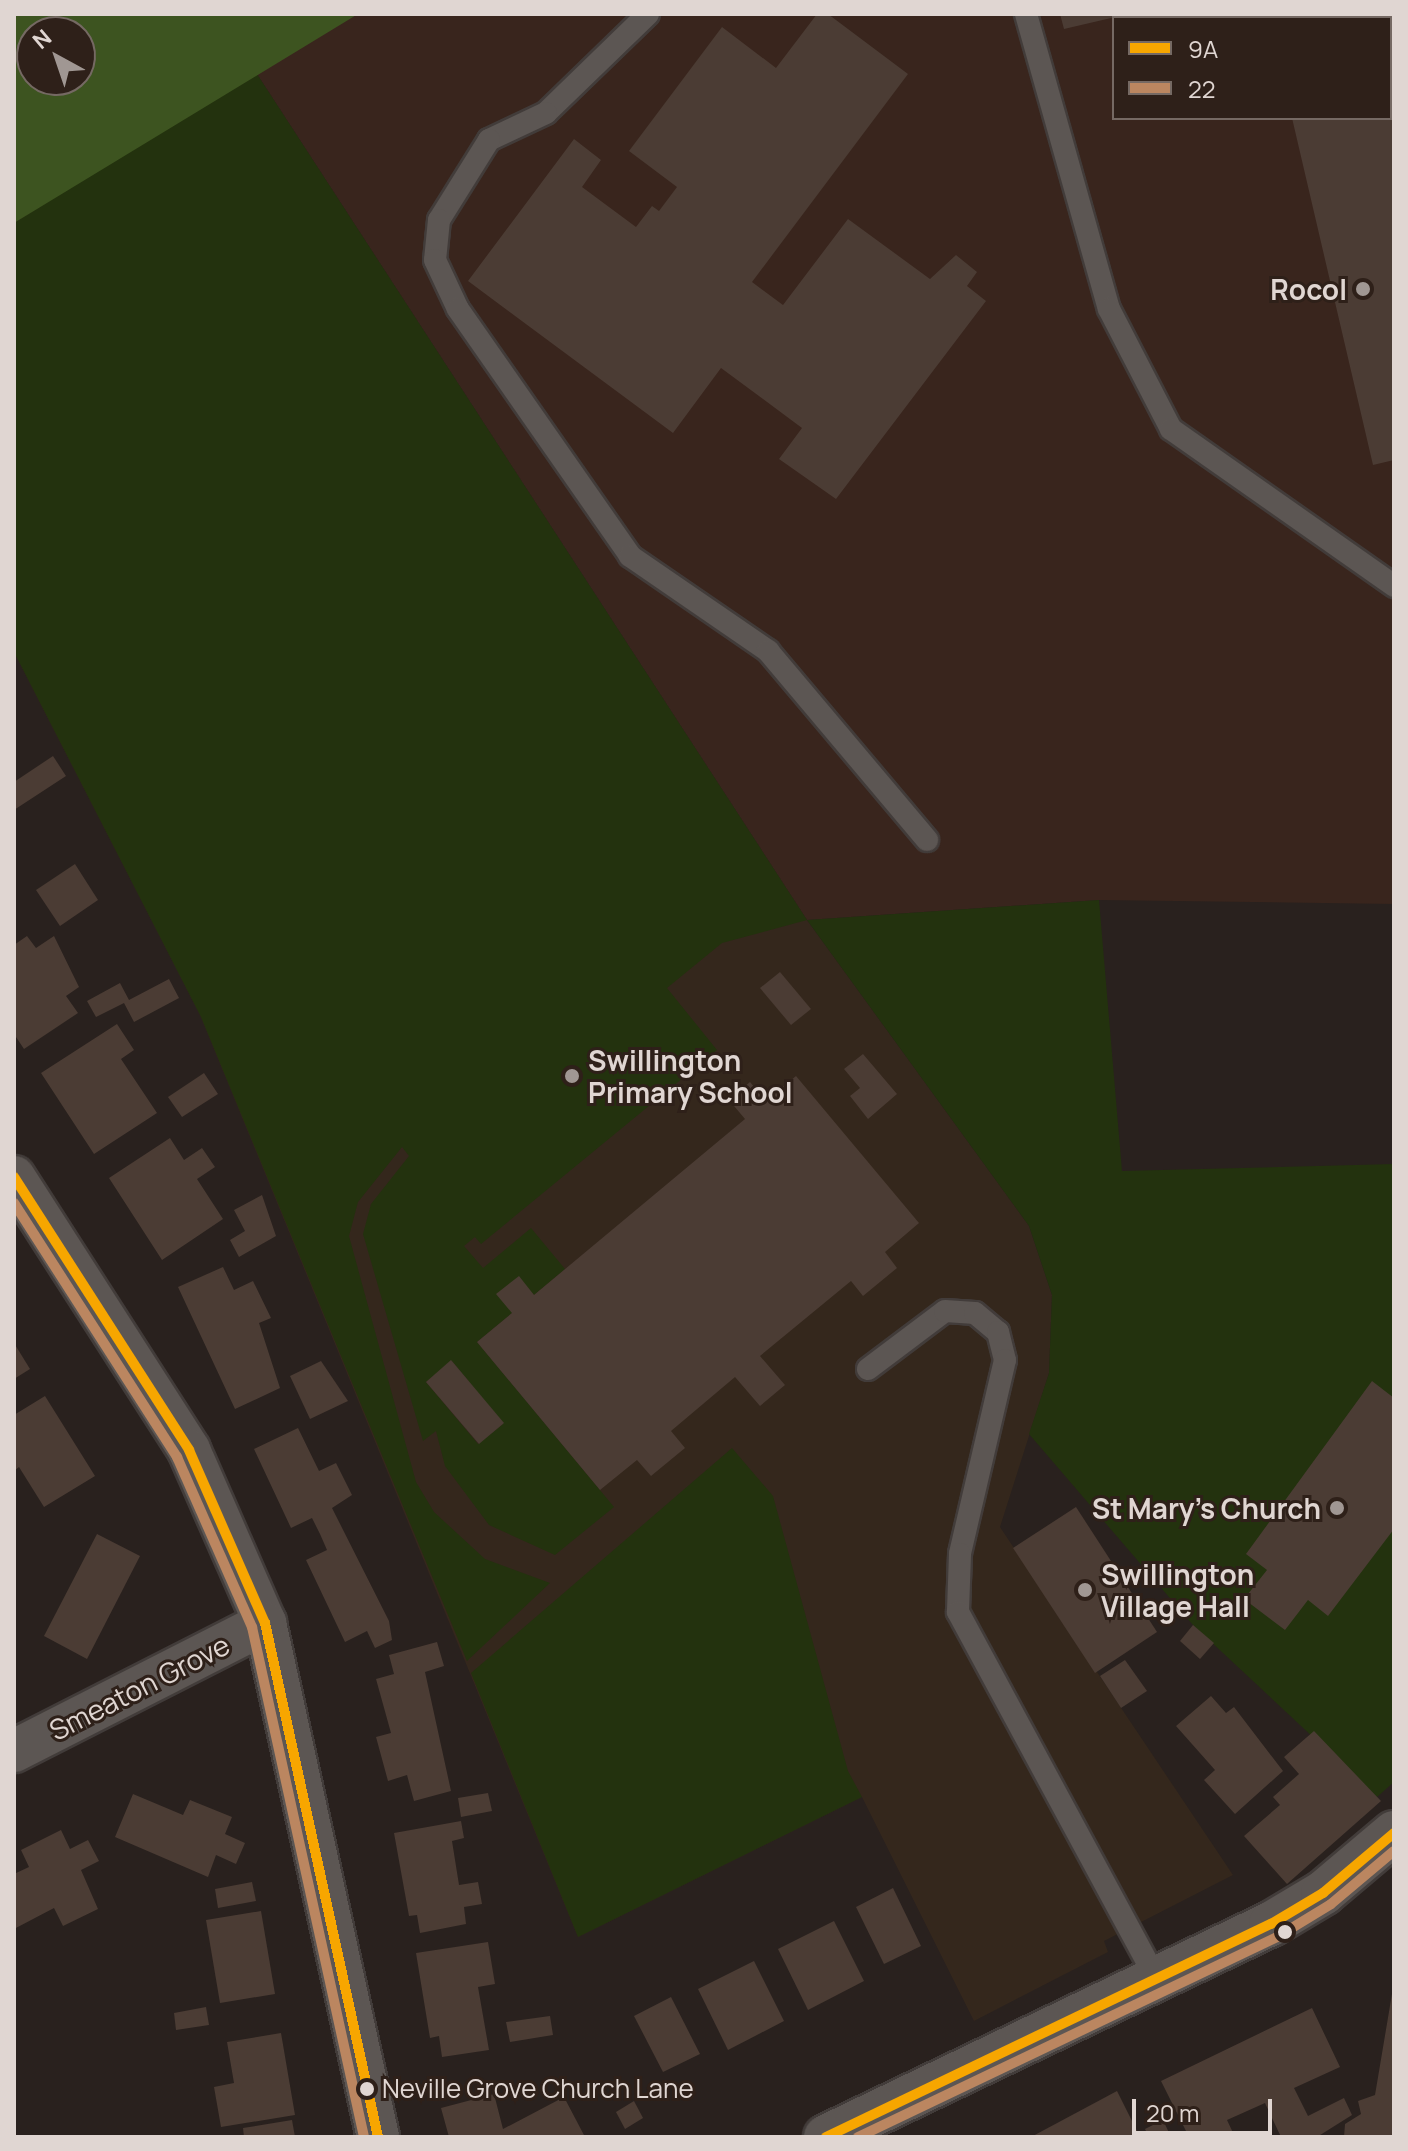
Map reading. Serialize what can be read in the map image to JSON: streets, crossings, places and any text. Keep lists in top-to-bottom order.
{
  "streets": {
    "street": ["Smeaton Grove"]
  },
  "places": [
    "Rocol",
    "Swillington Primary School",
    "St Mary's Church",
    "Swillington Village Hall",
    "Neville Grove Church Lane"
  ],
  "lines": ["transit line 9A", "transit line 22"],
  "legend": ["9A", "22"],
  "scale_bar": "20 m",
  "north": "top left"
}
